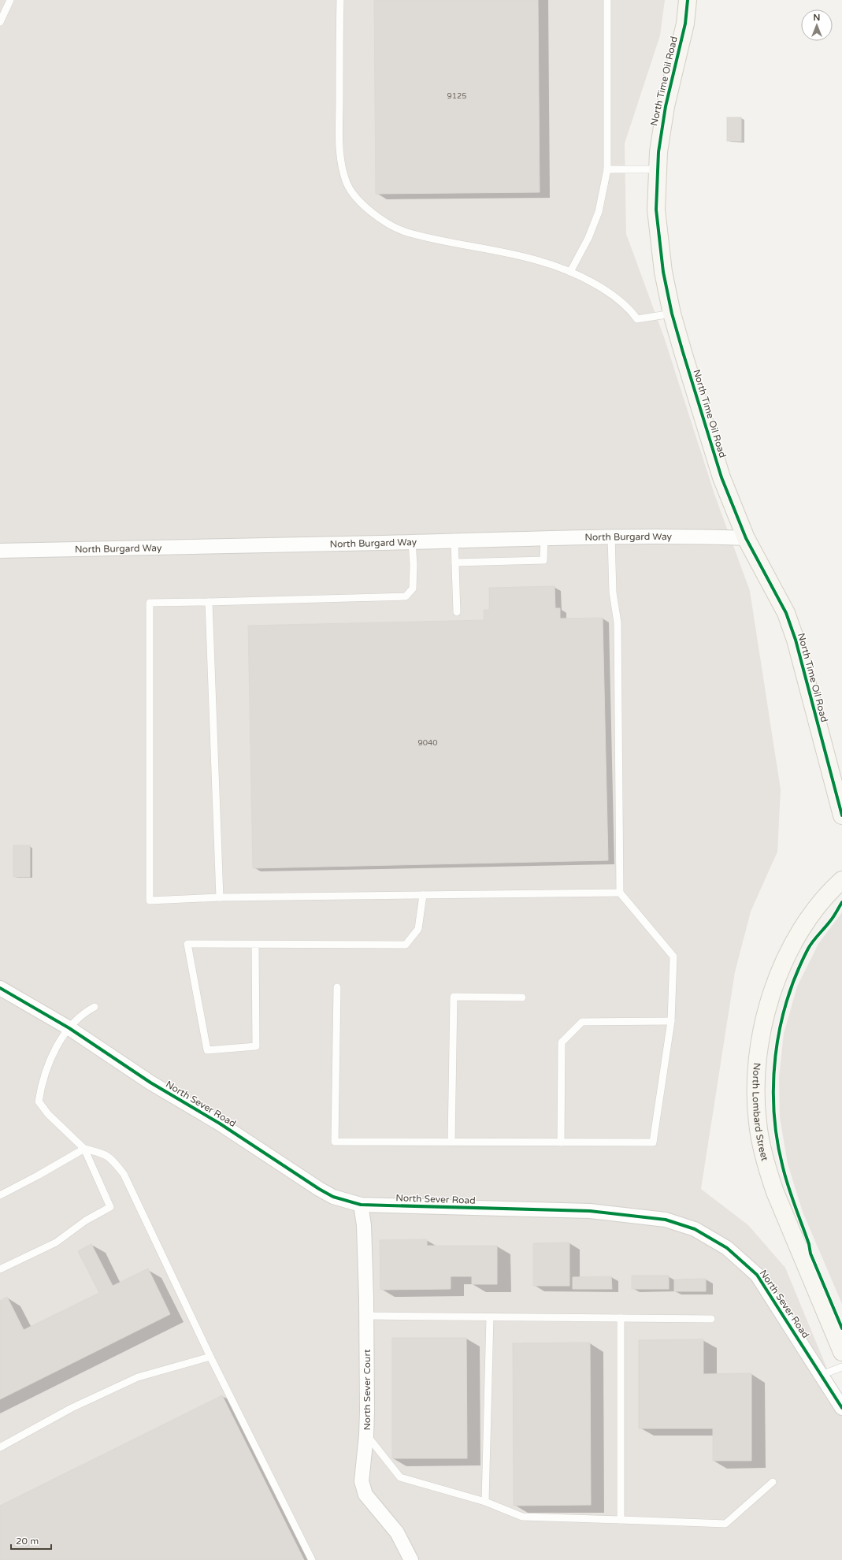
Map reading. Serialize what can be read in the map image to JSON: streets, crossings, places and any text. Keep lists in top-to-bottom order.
{
  "streets": {
    "street": [
      "North Time Oil Road",
      "North Burgard Way",
      "North Sever Road",
      "North Lombard Street",
      "North Sever Court"
    ]
  },
  "crossings": [
    ["North Time Oil Road", "North Burgard Way"],
    ["North Sever Road", "North Sever Court"]
  ],
  "house_numbers": ["9125", "9040"],
  "scale_bar": "20 m",
  "north": "top"
}
